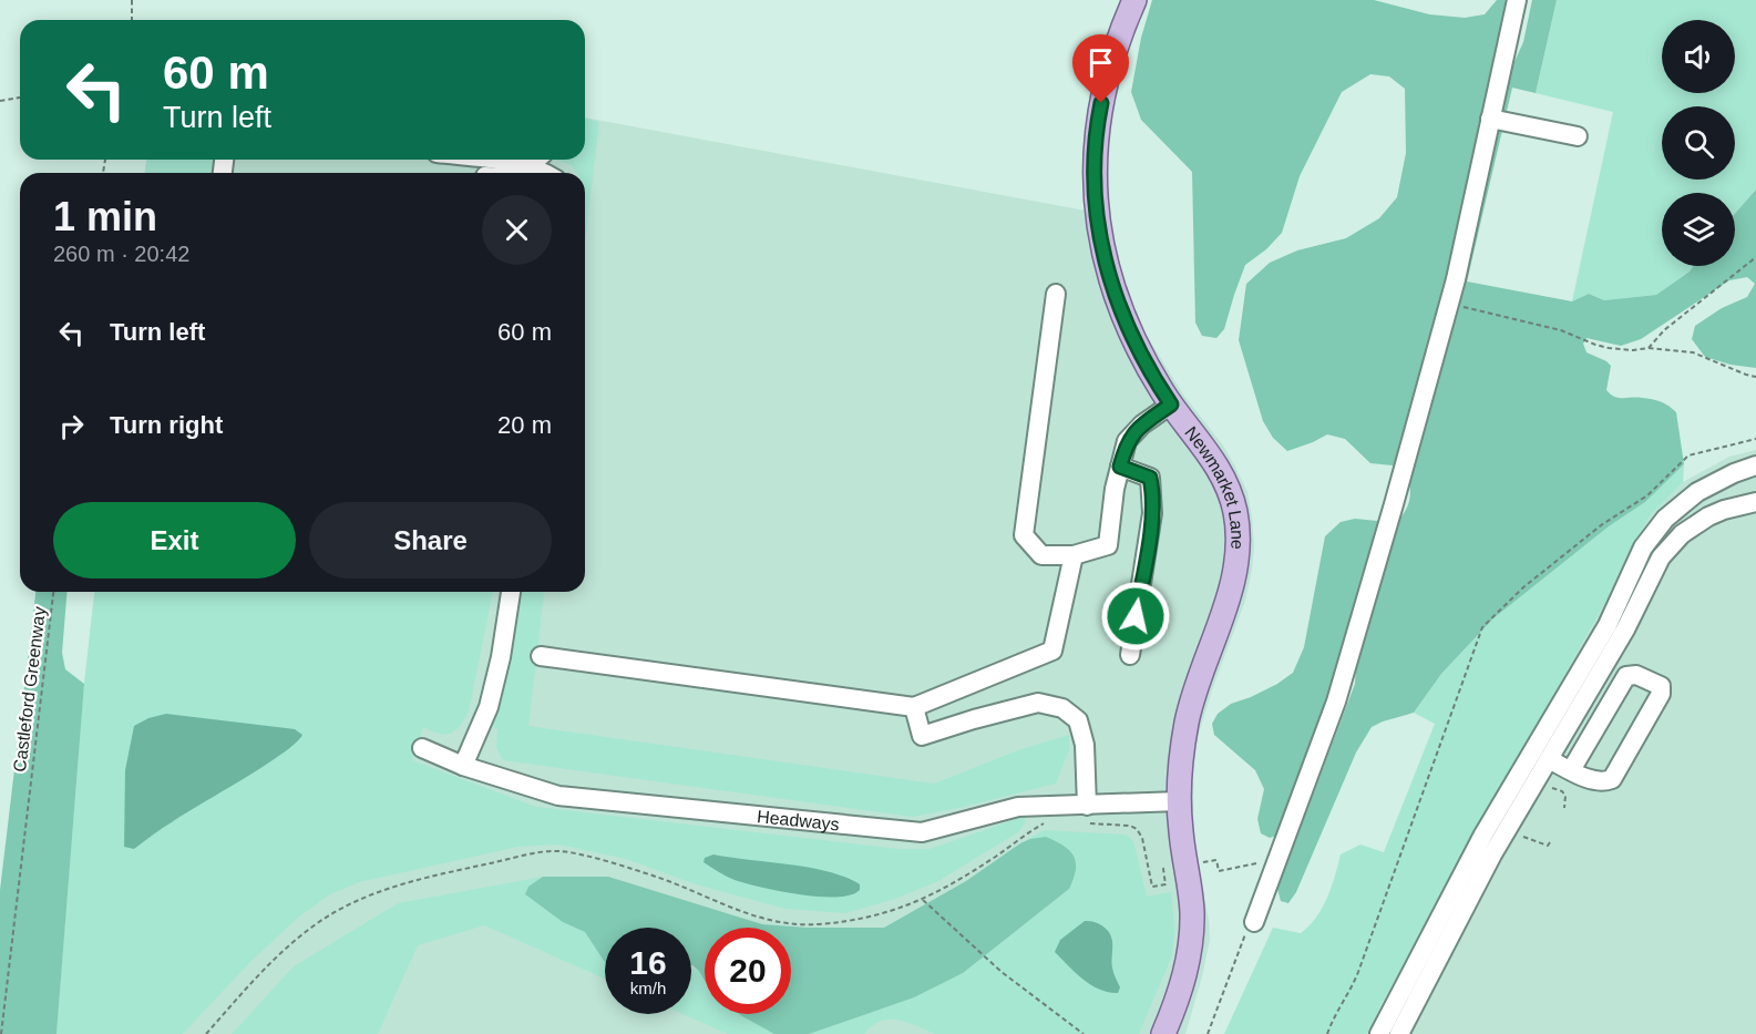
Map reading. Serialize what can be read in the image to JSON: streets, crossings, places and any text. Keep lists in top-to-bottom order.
{
  "streets": {
    "main road": ["Newmarket Lane"],
    "street": ["Headways"],
    "path": ["Castleford Greenway"]
  },
  "crossings": [
    ["Newmarket Lane", "Headways"]
  ],
  "page": {
    "turn": ["60 m", "Turn left"],
    "heading": ["1 min", "260 m · 20:42"],
    "list": [
      {
        "name": "Turn left",
        "value": "60 m"
      },
      {
        "name": "Turn right",
        "value": "20 m"
      }
    ],
    "buttons": ["Exit", "Share"],
    "speed": "16 km/h",
    "limit": "20"
  }
}
